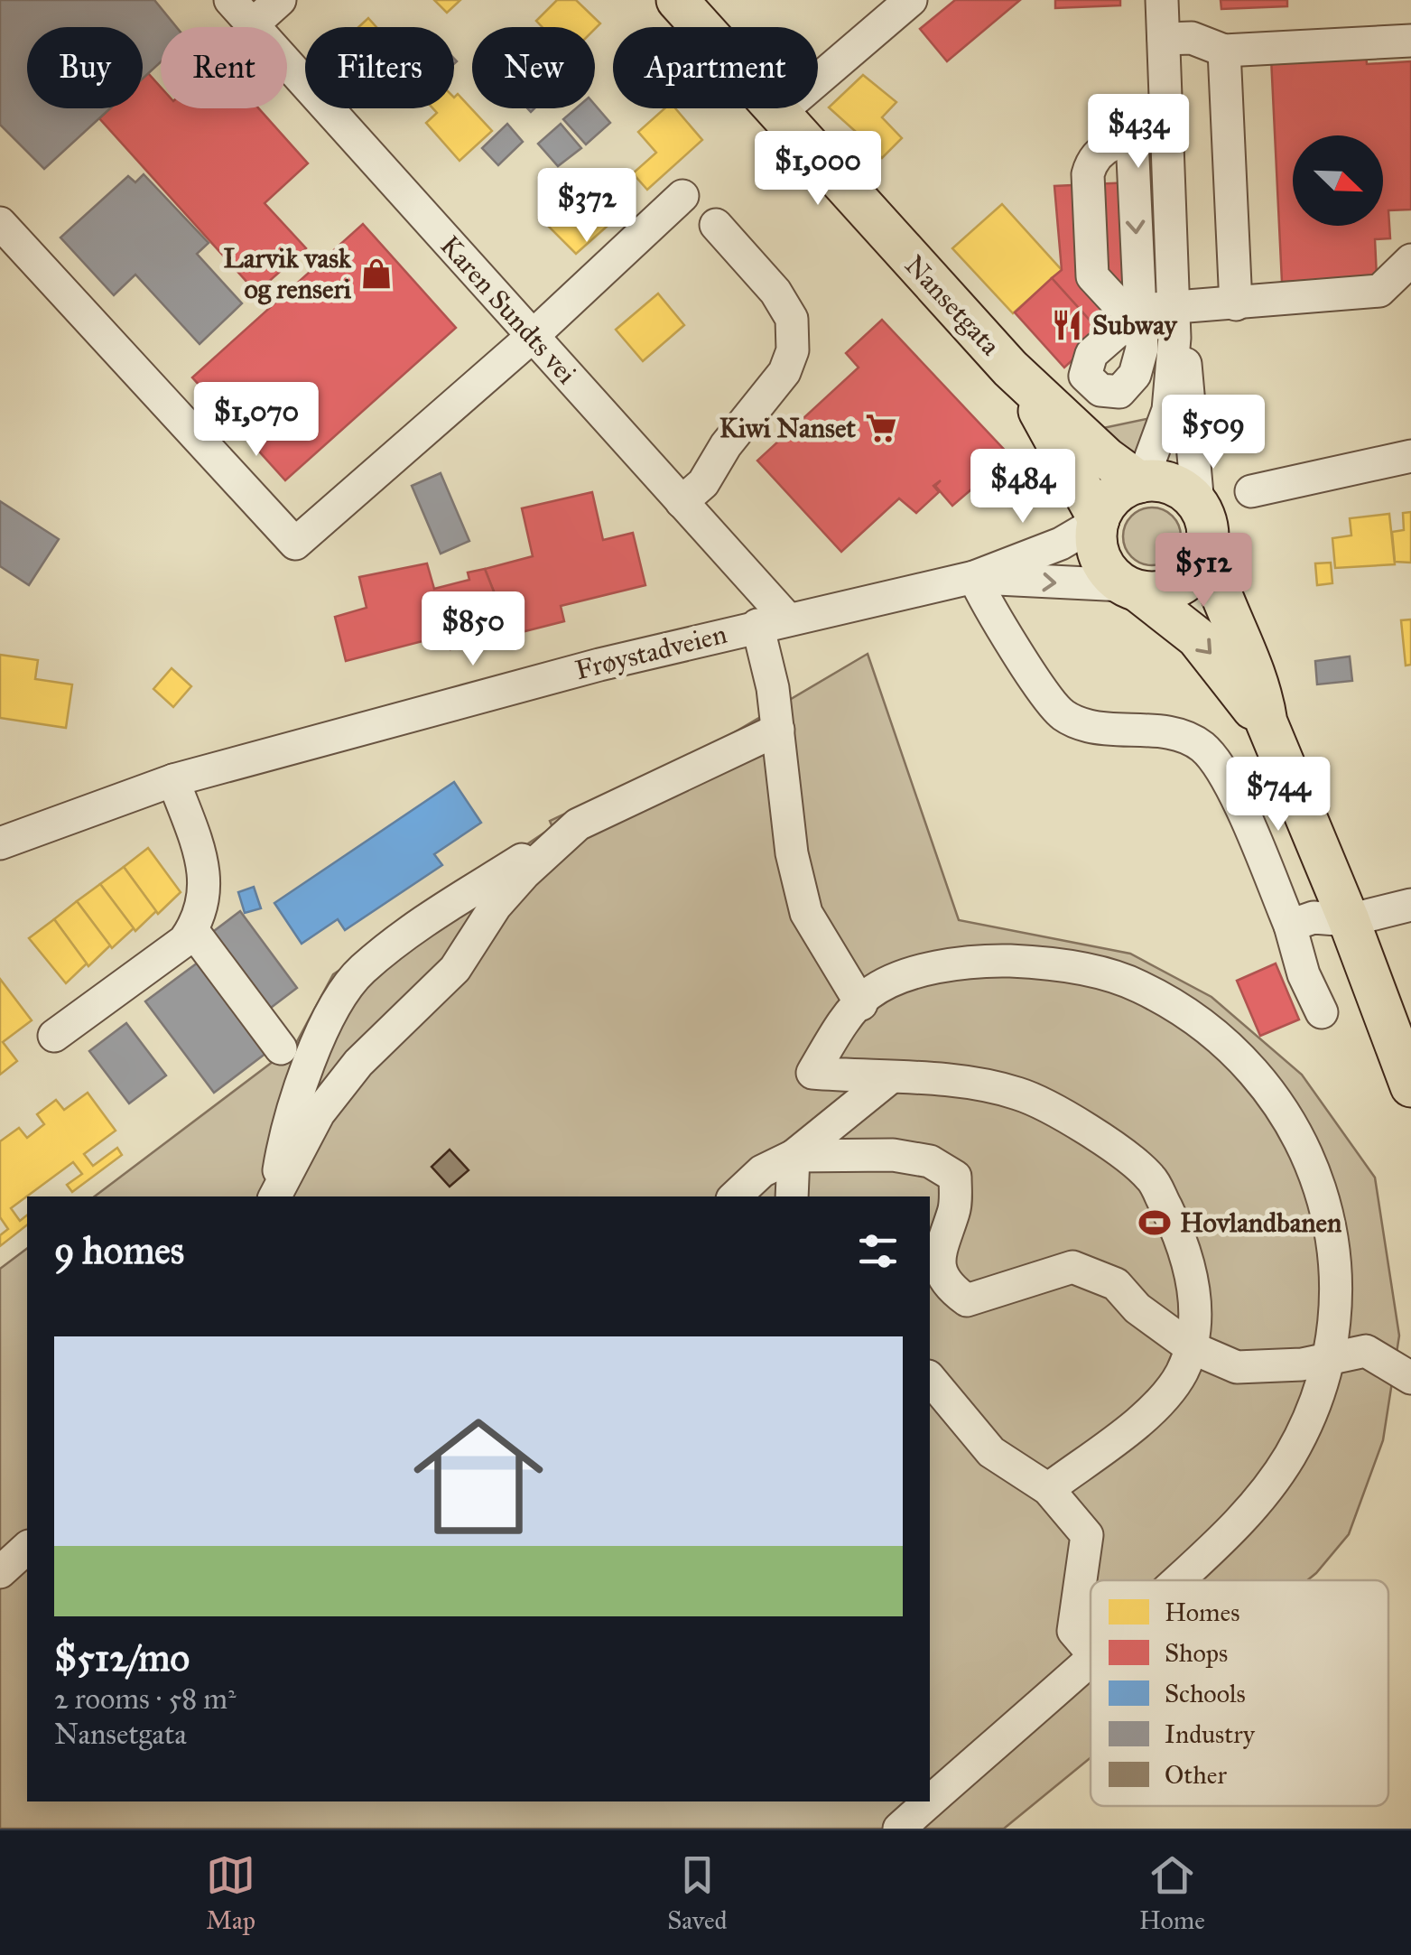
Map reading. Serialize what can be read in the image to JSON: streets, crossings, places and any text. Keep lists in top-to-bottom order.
{
  "streets": {
    "main road": ["Nansetgata"],
    "street": ["Karen Sundts vei", "Frøystadveien"]
  },
  "crossings": [
    ["Nansetgata", "Frøystadveien"],
    ["Karen Sundts vei", "Frøystadveien"]
  ],
  "places": {
    "shop": ["Larvik vask og renseri"],
    "restaurant": ["Subway"],
    "supermarket": ["Kiwi Nanset"],
    "sports": ["Hovlandbanen"]
  },
  "legend": [
    "Homes",
    "Shops",
    "Schools",
    "Industry",
    "Other"
  ],
  "north": "bottom right",
  "page": {
    "chip": [
      "Buy",
      "Rent",
      "Filters",
      "New",
      "Apartment"
    ],
    "price": [
      "$434",
      "$1,000",
      "$372",
      "$1,070",
      "$509",
      "$484",
      "$512",
      "$850",
      "$744"
    ],
    "heading": "9 homes",
    "list": [
      {
        "name": "$512/mo",
        "note": "2 rooms · 58 m² · Nansetgata"
      }
    ],
    "tabs": ["Map", "Saved", "Home"]
  }
}
